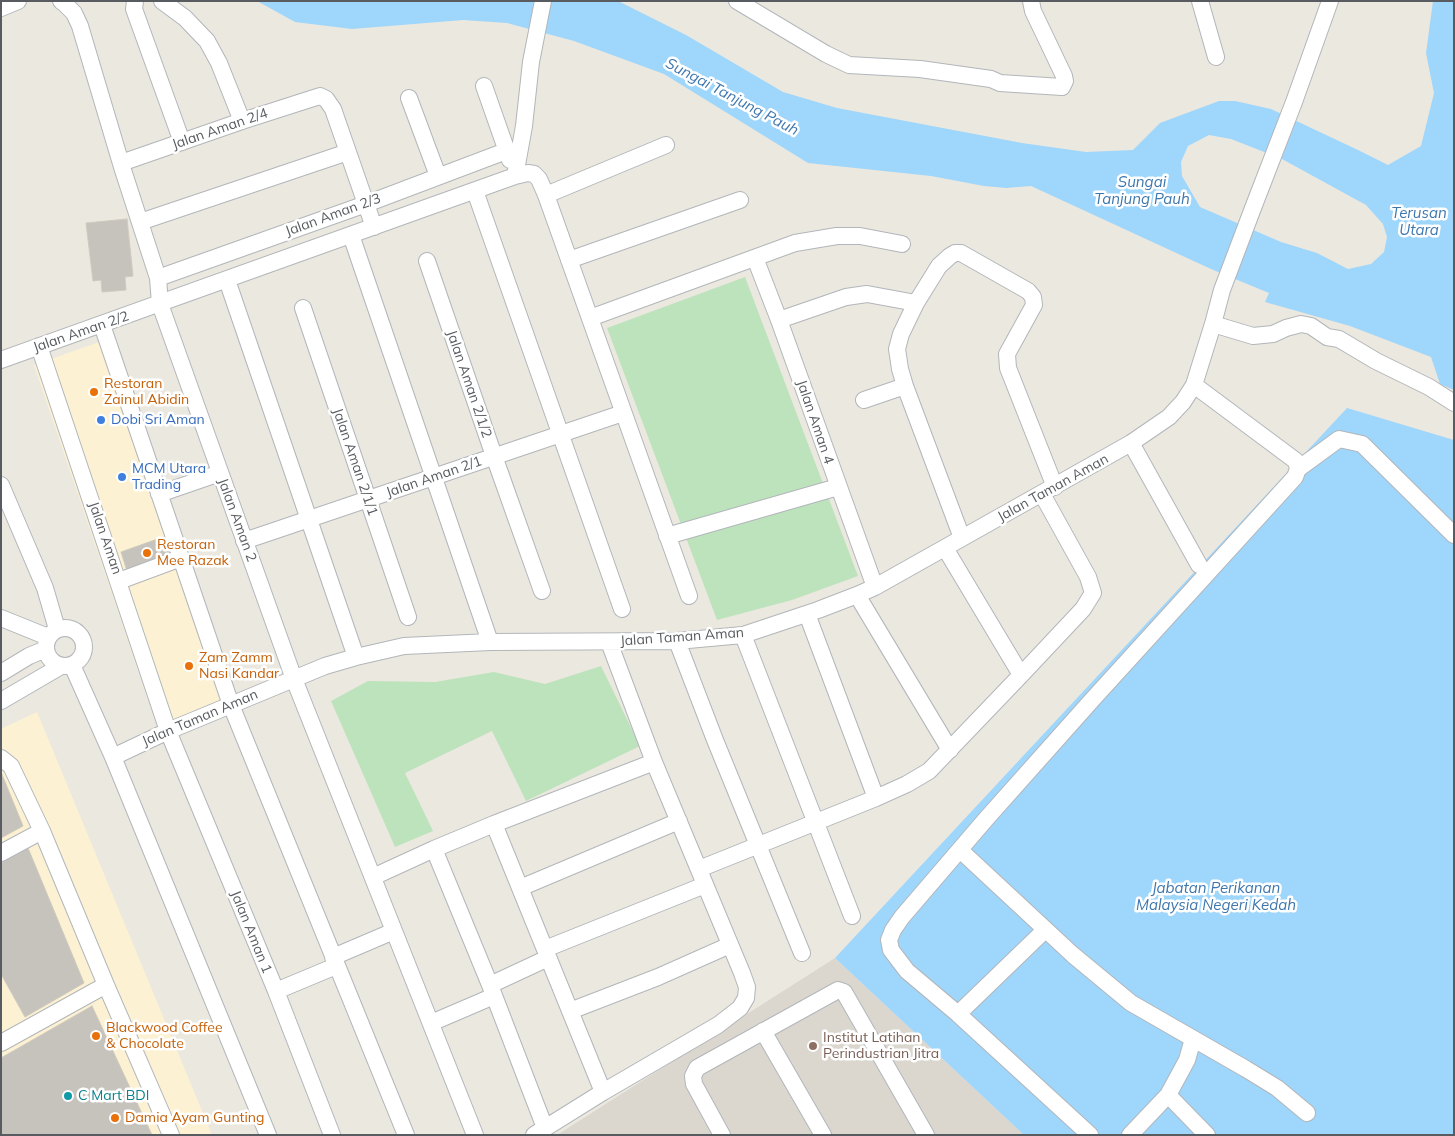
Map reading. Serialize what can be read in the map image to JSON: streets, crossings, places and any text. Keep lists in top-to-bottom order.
{
  "streets": {
    "street": [
      "Jalan Aman 2/4",
      "Jalan Aman 2/3",
      "Jalan Aman 2/2",
      "Jalan Aman 2/1/2",
      "Jalan Aman 4",
      "Jalan Aman 2/1/1",
      "Jalan Aman 2/1",
      "Jalan Taman Aman",
      "Jalan Aman 2",
      "Jalan Aman",
      "Jalan Aman 1"
    ]
  },
  "crossings": [
    ["Jalan Aman 2/4", "Jalan Aman 2"],
    ["Jalan Aman 2/3", "Jalan Aman 2"],
    ["Jalan Aman 2/2", "Jalan Aman 2"],
    ["Jalan Aman 2/2", "Jalan Aman"],
    ["Jalan Aman 2/1/2", "Jalan Aman 2/1"],
    ["Jalan Aman 4", "Jalan Taman Aman"],
    ["Jalan Aman 2/1/1", "Jalan Aman 2/1"],
    ["Jalan Aman 2/1", "Jalan Aman 2"],
    ["Jalan Taman Aman", "Jalan Aman 2"],
    ["Jalan Taman Aman", "Jalan Aman"],
    ["Jalan Taman Aman", "Jalan Aman 1"],
    ["Jalan Aman", "Jalan Aman 1"]
  ],
  "water": ["Sungai Tanjung Pauh", "Terusan Utara", "Jabatan Perikanan Malaysia Negeri Kedah"],
  "places": [
    "Restoran Zainul Abidin",
    "Dobi Sri Aman",
    "MCM Utara Trading",
    "Restoran Mee Razak",
    "Zam Zamm Nasi Kandar",
    "Blackwood Coffee & Chocolate",
    "Institut Latihan Perindustrian Jitra",
    "C Mart BDI",
    "Damia Ayam Gunting"
  ]
}
